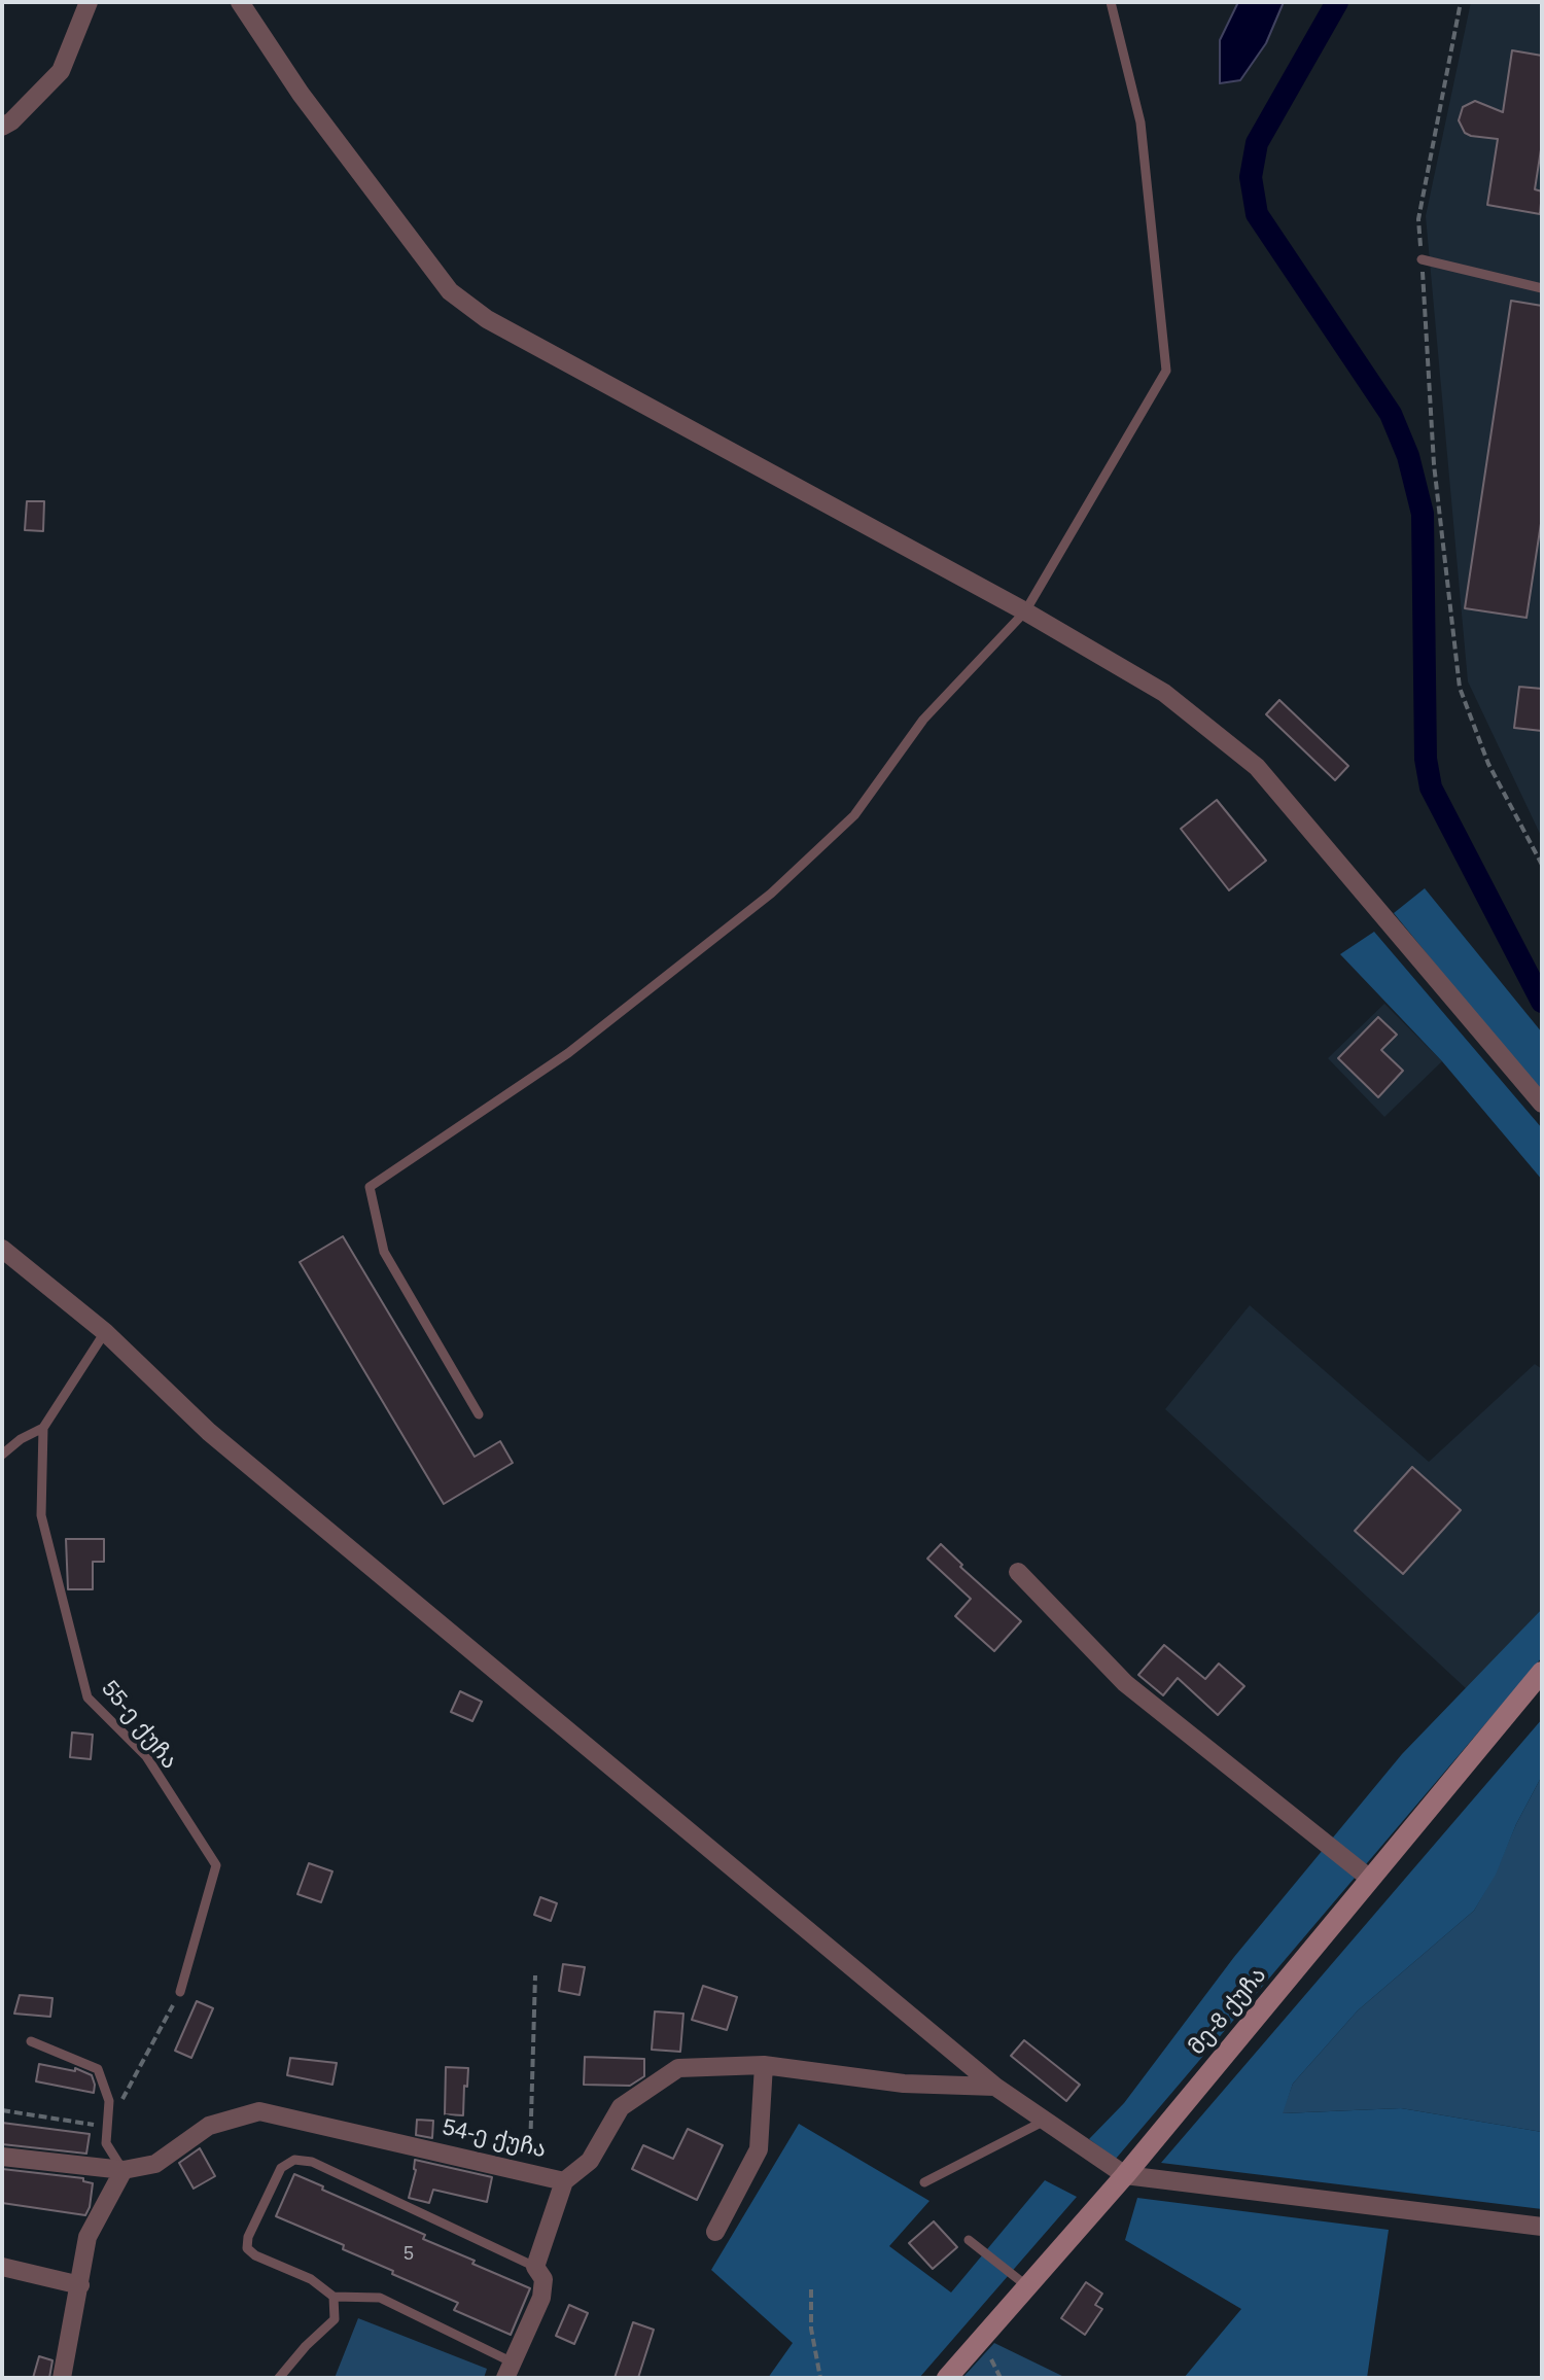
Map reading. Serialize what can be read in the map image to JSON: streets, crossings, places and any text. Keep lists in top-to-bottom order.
{
  "streets": {
    "street": ["მე-8 ქუჩა", "54-ე ქუჩა"],
    "lane": ["55-ე ქუჩა"]
  },
  "house_numbers": ["5"]
}
